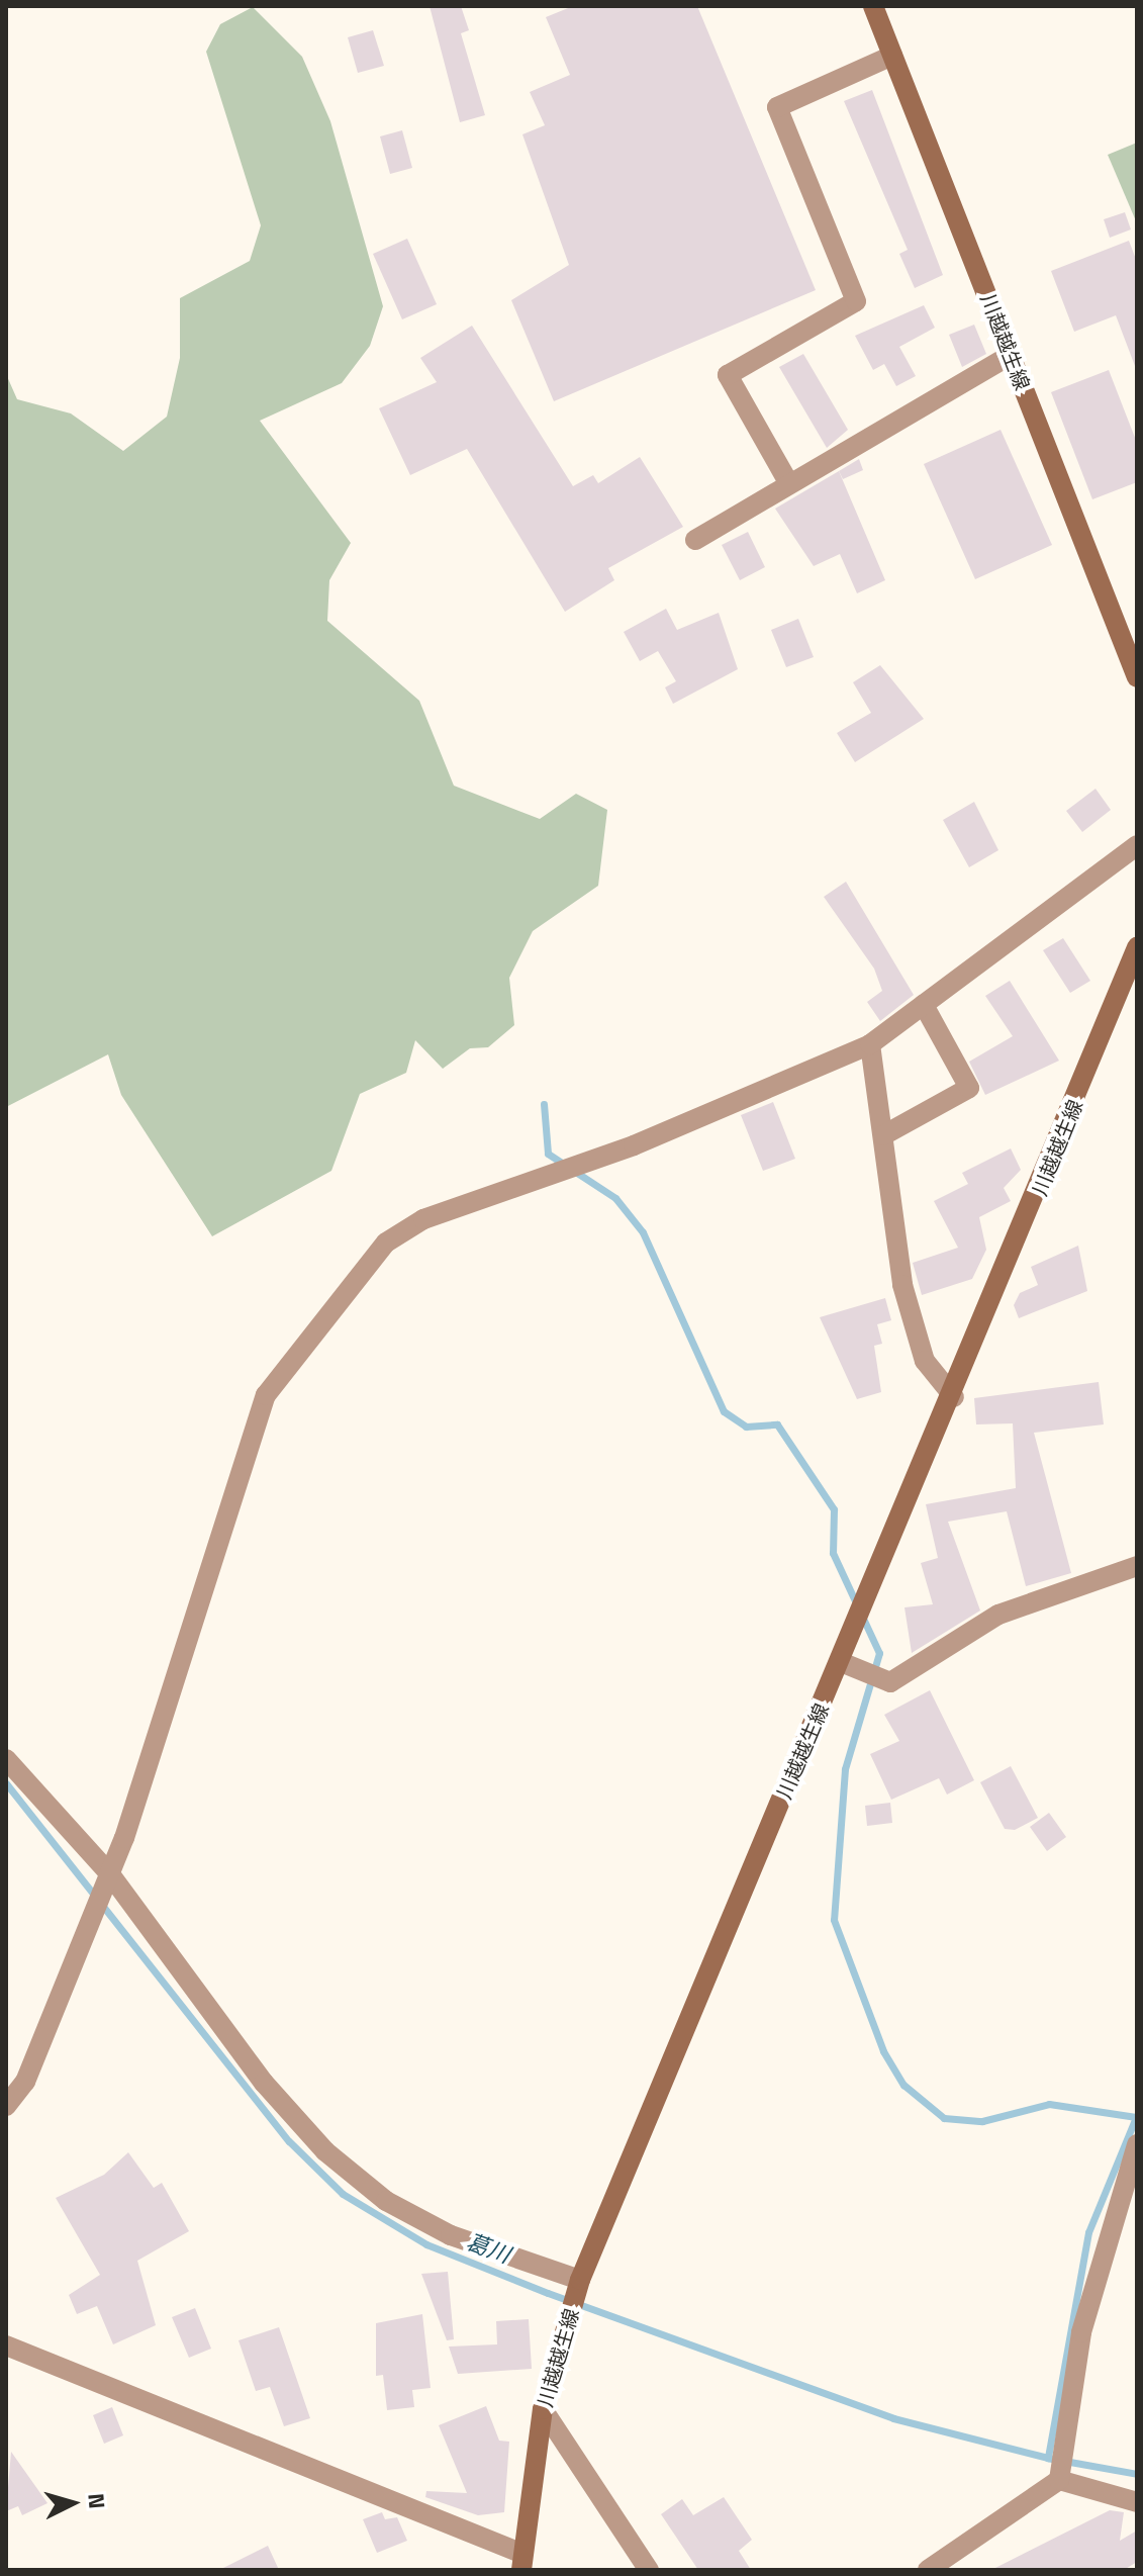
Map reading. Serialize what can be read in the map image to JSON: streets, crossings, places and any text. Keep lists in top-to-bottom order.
{
  "streets": {
    "main road": ["川越越生線"]
  },
  "water": ["葛川"],
  "north": "right"
}
